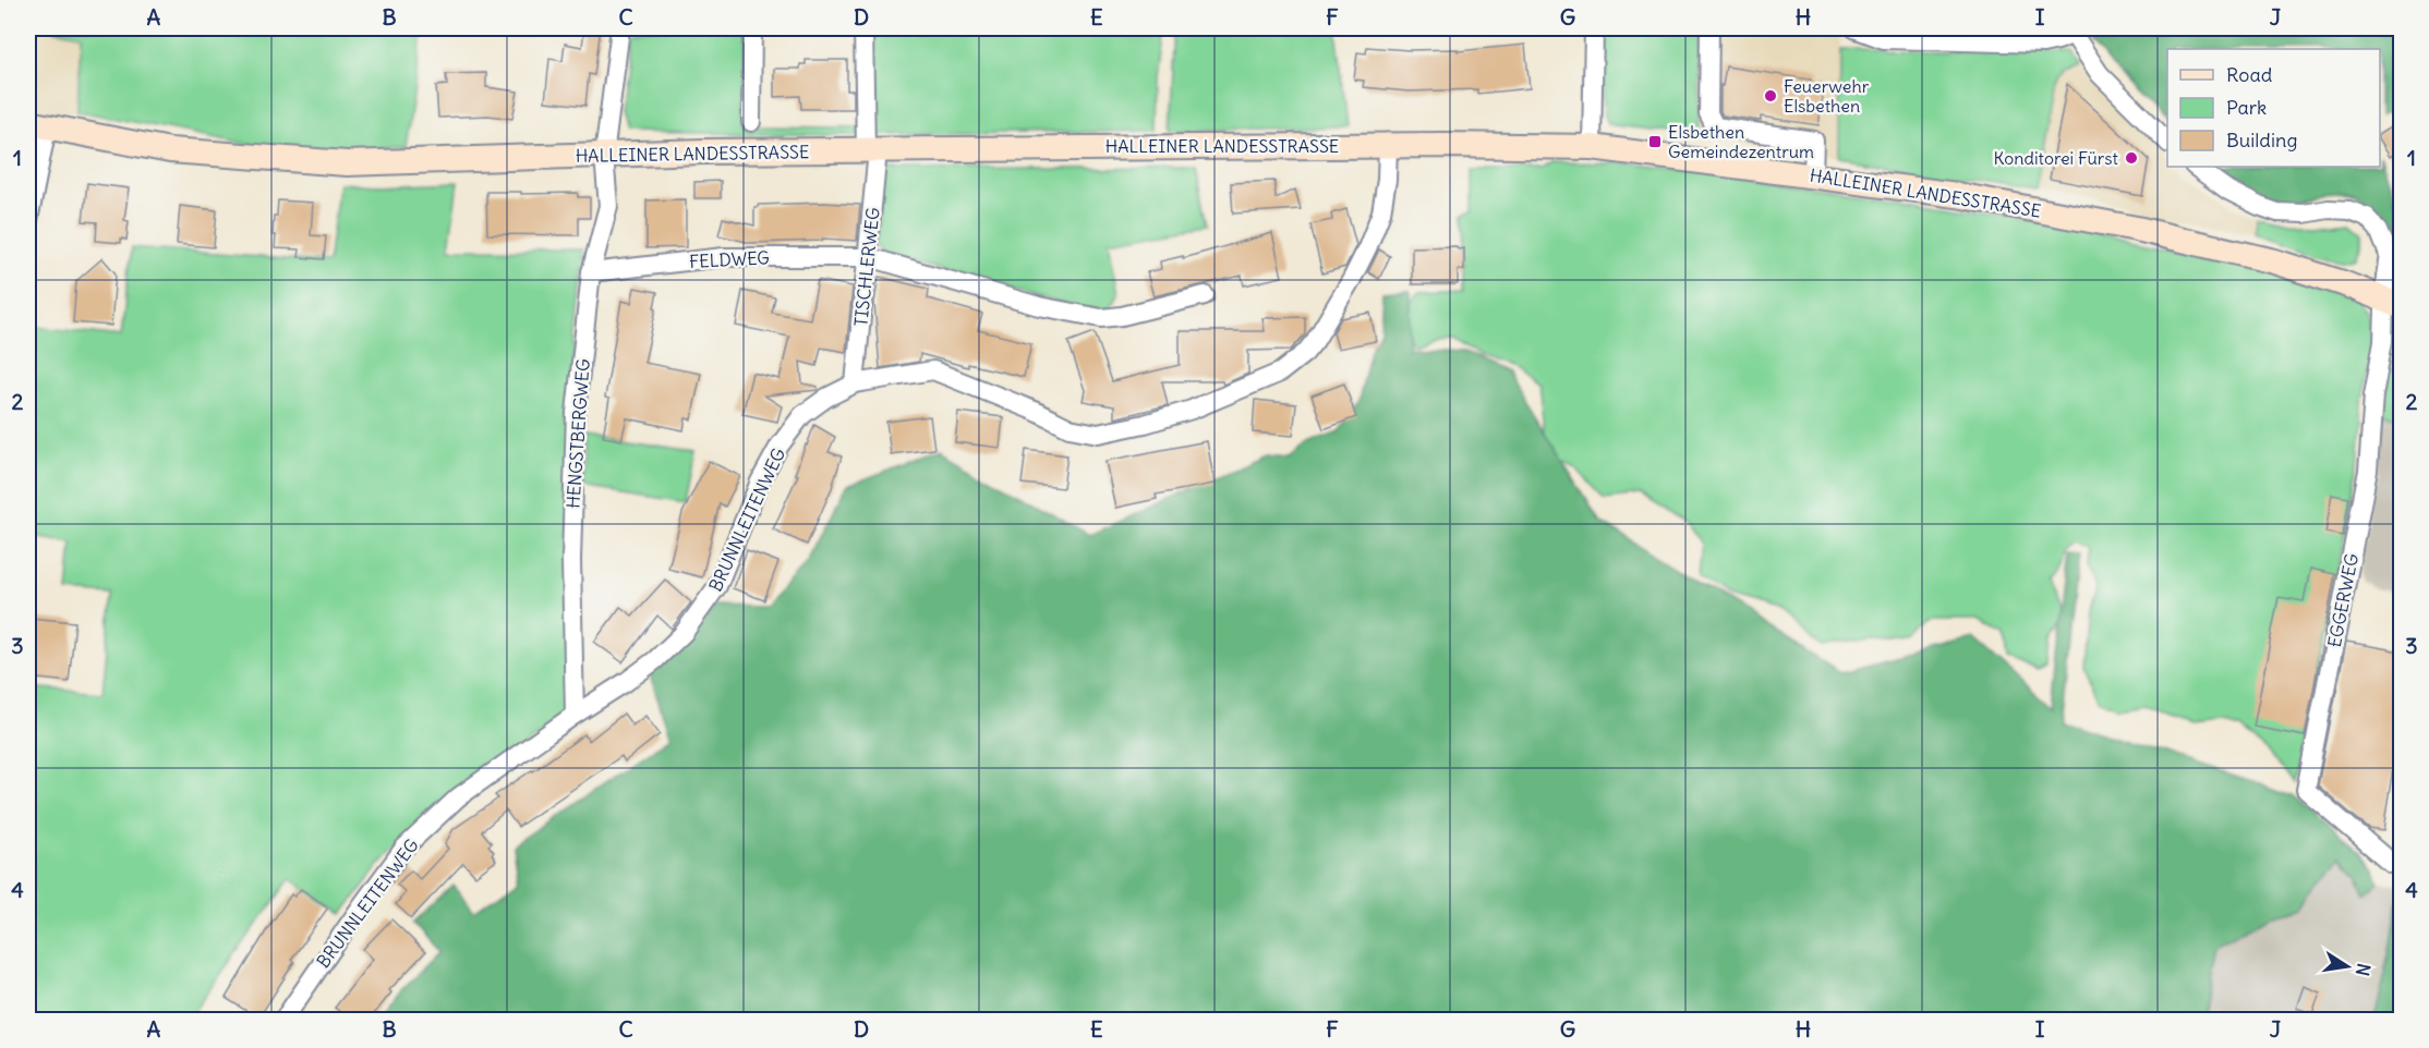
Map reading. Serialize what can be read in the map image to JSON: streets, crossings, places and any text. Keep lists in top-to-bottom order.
{
  "streets": {
    "main road": ["HALLEINER LANDESSTRASSE"],
    "street": [
      "FELDWEG",
      "TISCHLERWEG",
      "HENGSTBERGWEG",
      "BRUNNLEITENWEG",
      "EGGERWEG"
    ]
  },
  "crossings": [
    ["HALLEINER LANDESSTRASSE", "TISCHLERWEG"],
    ["HALLEINER LANDESSTRASSE", "HENGSTBERGWEG"],
    ["HALLEINER LANDESSTRASSE", "BRUNNLEITENWEG"],
    ["HALLEINER LANDESSTRASSE", "EGGERWEG"],
    ["FELDWEG", "TISCHLERWEG"],
    ["FELDWEG", "HENGSTBERGWEG"],
    ["TISCHLERWEG", "BRUNNLEITENWEG"],
    ["HENGSTBERGWEG", "BRUNNLEITENWEG"]
  ],
  "places": {
    "other": ["Feuerwehr Elsbethen", "Konditorei Fürst"],
    "transit": ["Elsbethen Gemeindezentrum"]
  },
  "legend": ["Road", "Park", "Building"],
  "north": "right",
  "grid": {
    "columns": [
      "A",
      "B",
      "C",
      "D",
      "E",
      "F",
      "G",
      "H",
      "I",
      "J"
    ],
    "rows": [
      "1",
      "2",
      "3",
      "4"
    ]
  }
}
